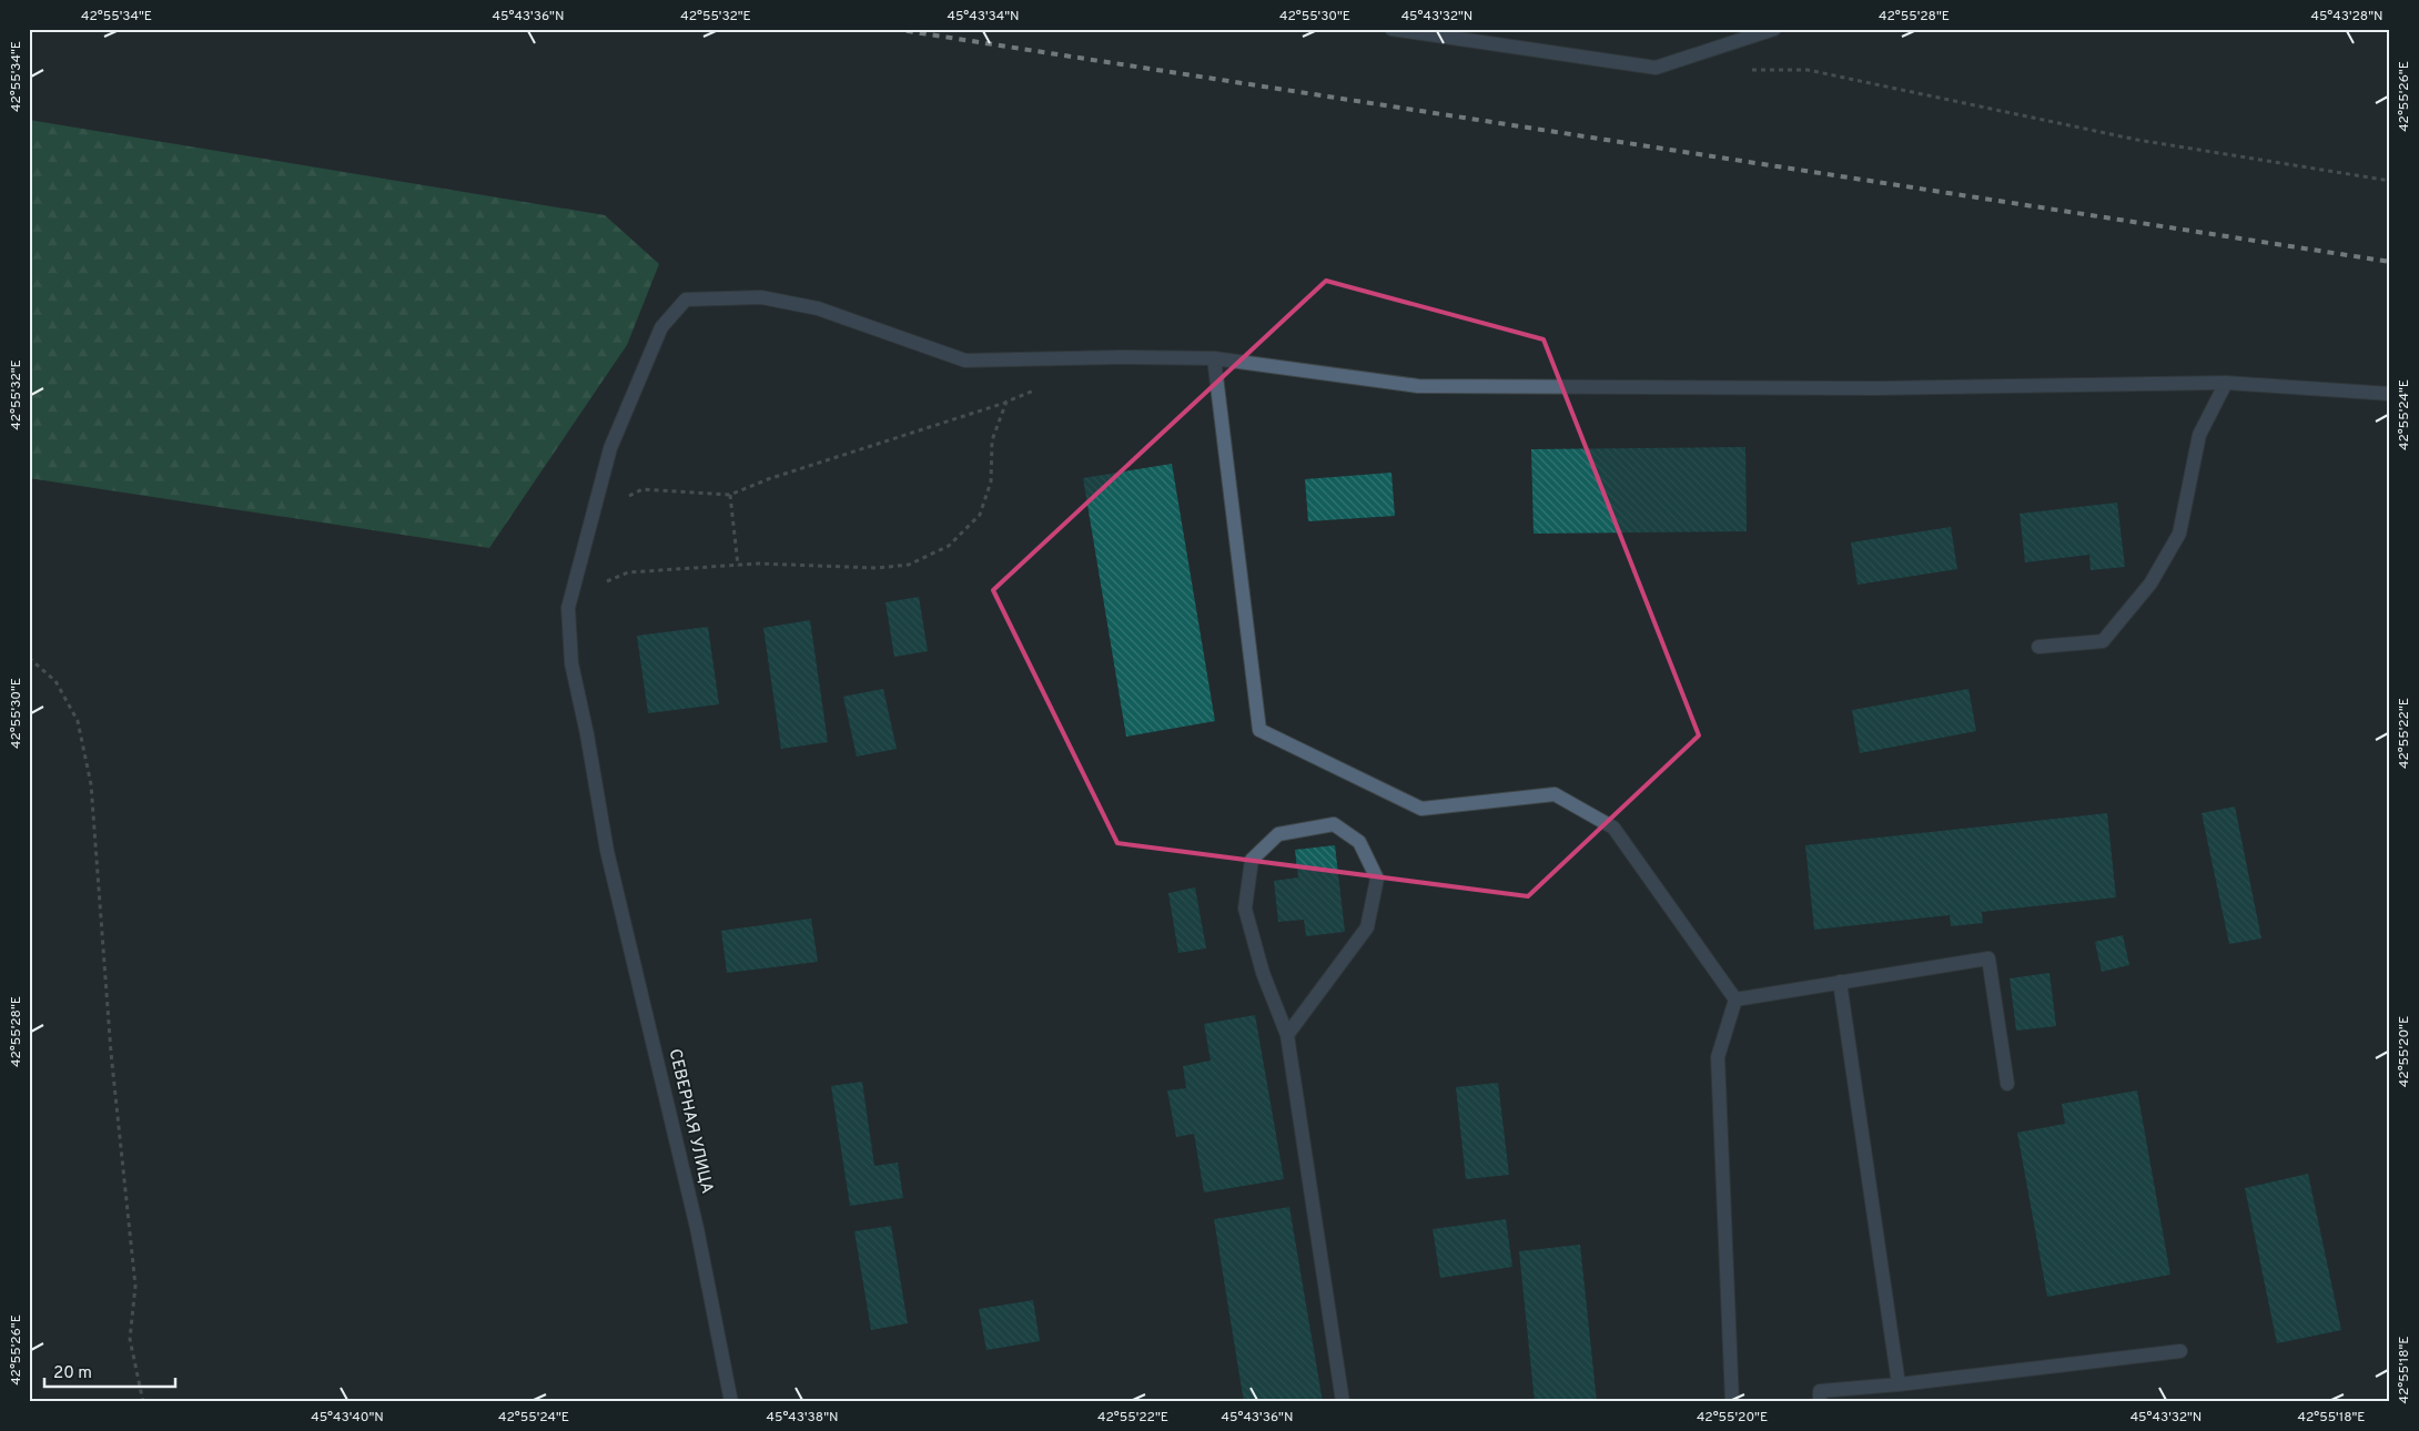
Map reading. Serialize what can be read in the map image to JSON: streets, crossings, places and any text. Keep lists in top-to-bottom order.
{
  "streets": {
    "street": ["СЕВЕРНАЯ УЛИЦА"]
  },
  "scale_bar": "20 m",
  "coordinates": [
    "42°55'34\"E",
    "45°43'36\"N",
    "42°55'32\"E",
    "45°43'34\"N",
    "42°55'30\"E",
    "45°43'32\"N",
    "42°55'28\"E",
    "45°43'28\"N",
    "42°55'26\"E",
    "42°55'24\"E",
    "42°55'22\"E",
    "42°55'20\"E",
    "42°55'18\"E",
    "45°43'40\"N",
    "45°43'38\"N"
  ]
}
